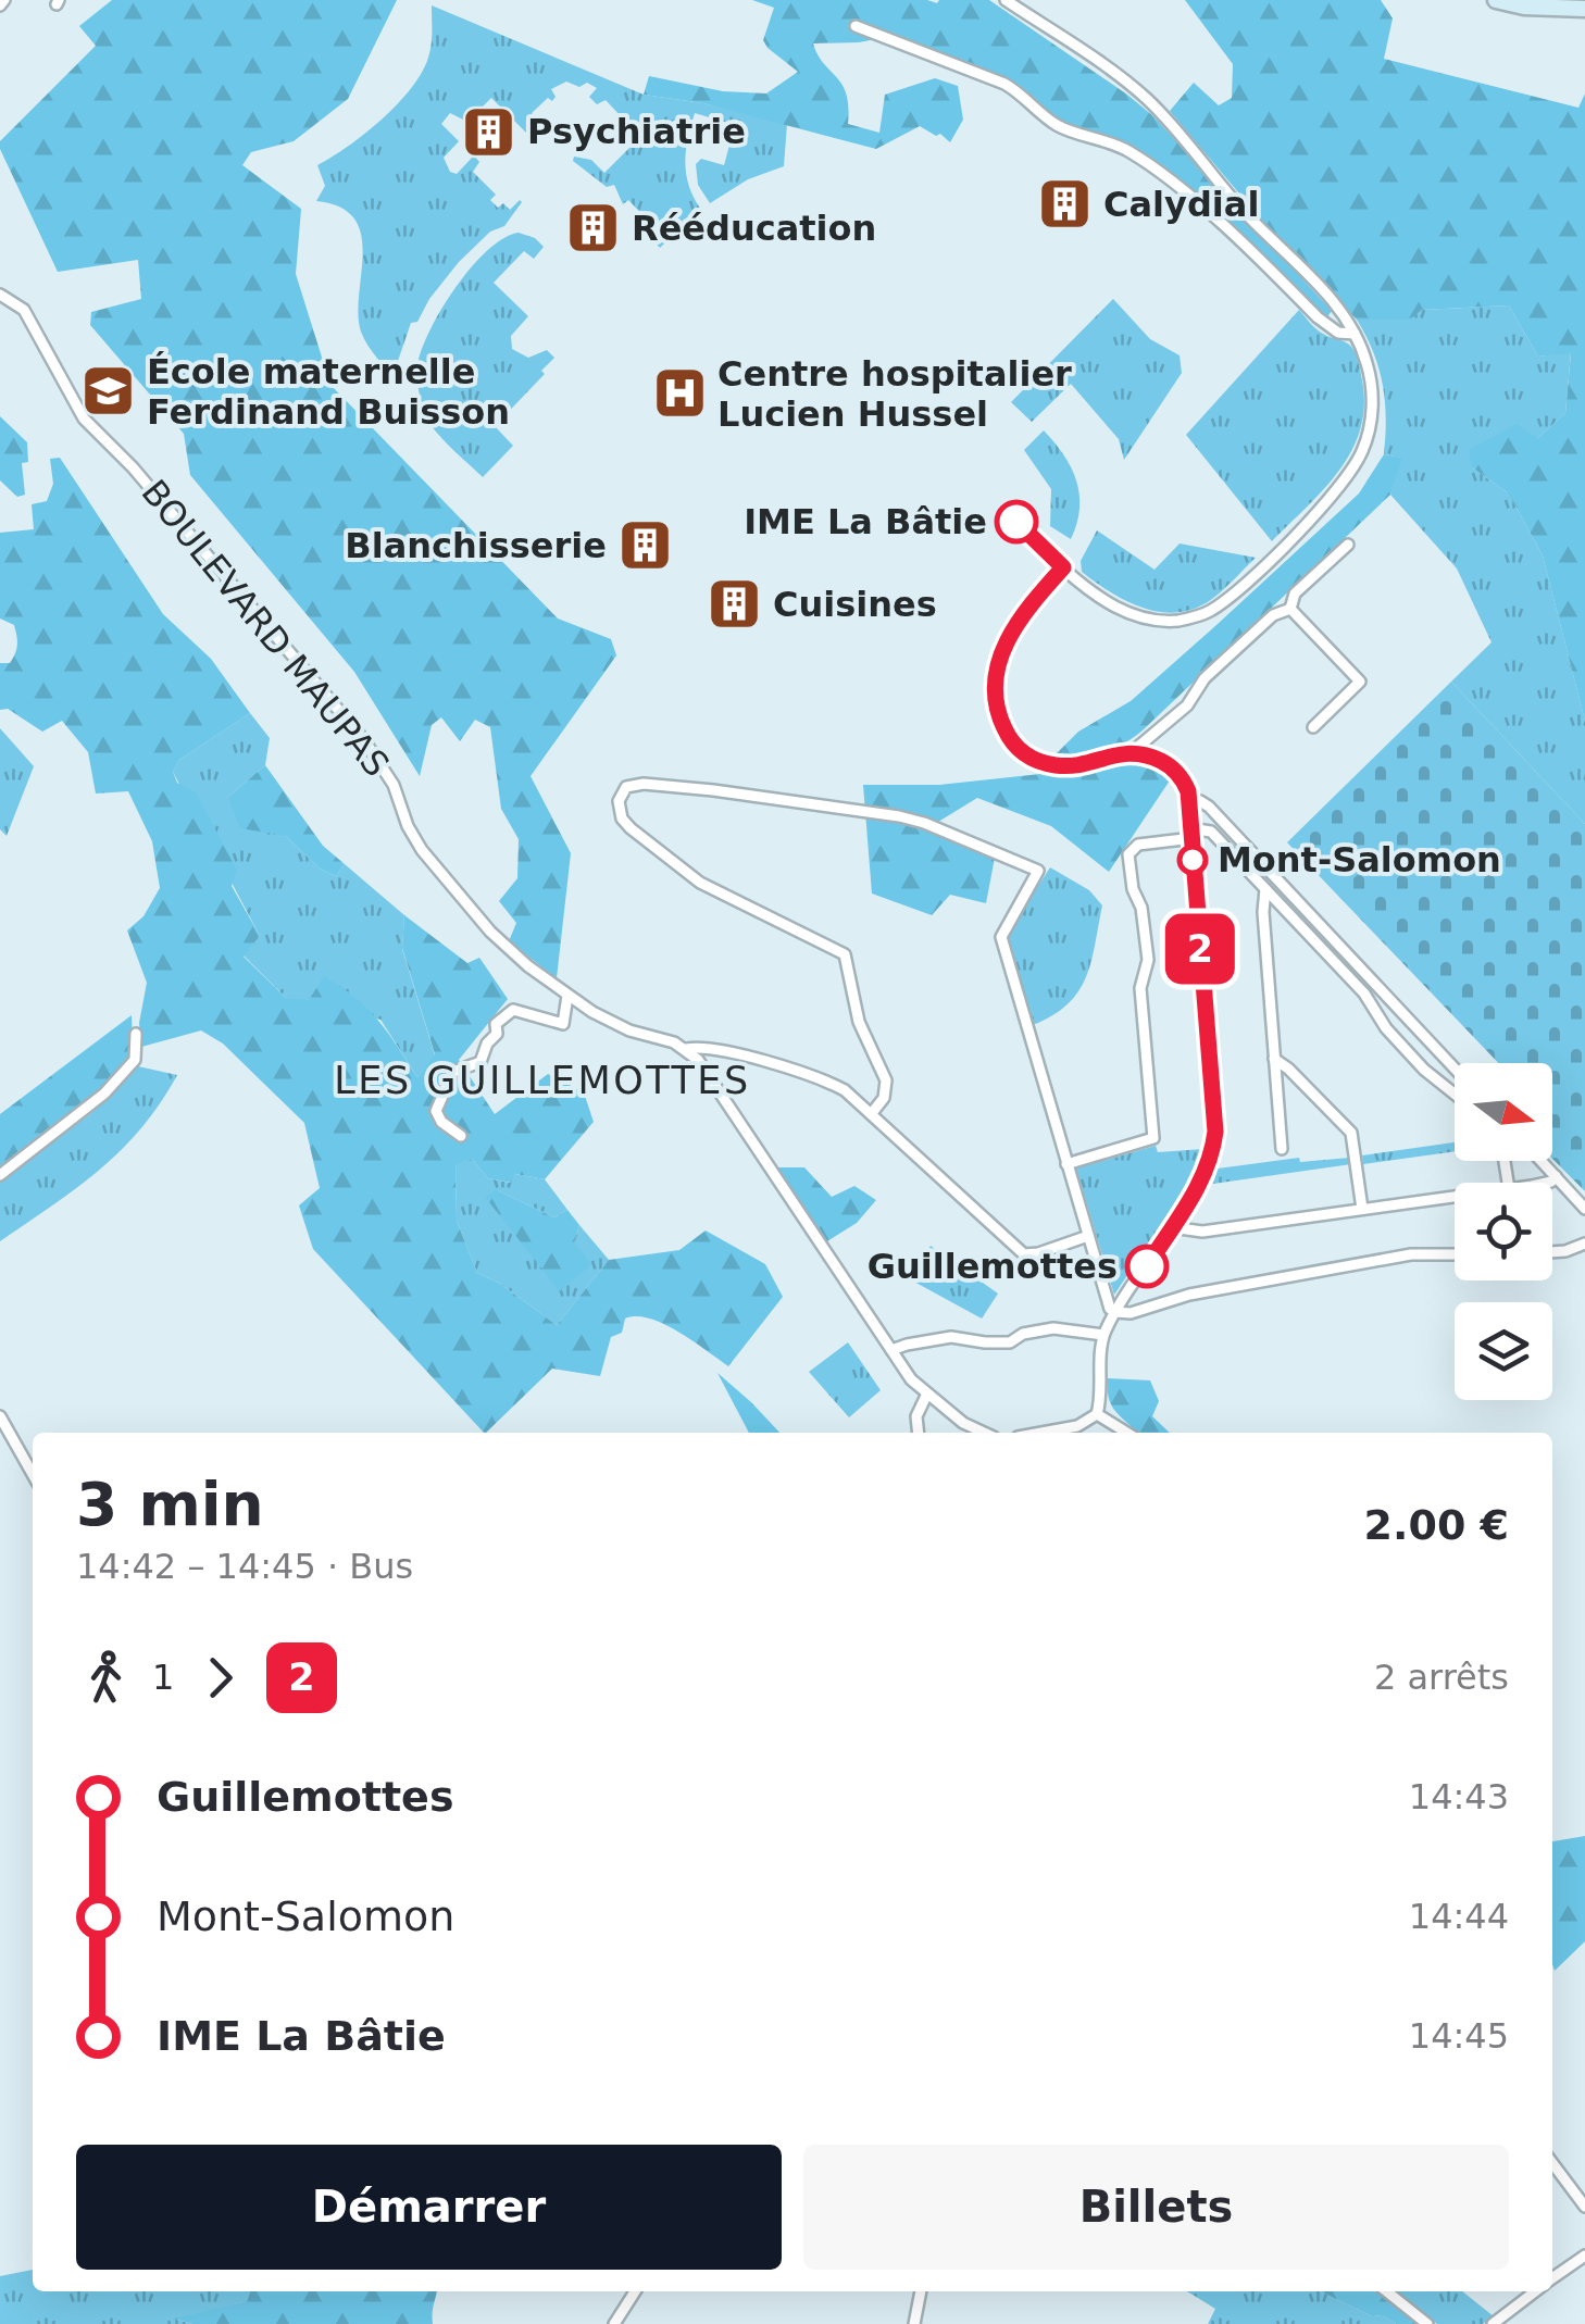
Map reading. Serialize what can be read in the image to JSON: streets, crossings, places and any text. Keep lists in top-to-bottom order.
{
  "streets": {
    "street": ["BOULEVARD MAUPAS"]
  },
  "districts": ["LES GUILLEMOTTES"],
  "places": {
    "building": [
      "Psychiatrie",
      "Calydial",
      "Rééducation",
      "Blanchisserie",
      "Cuisines"
    ],
    "school or university": ["École maternelle Ferdinand Buisson"],
    "hospital": ["Centre hospitalier Lucien Hussel"],
    "other": ["IME La Bâtie", "Mont-Salomon", "Guillemottes"]
  },
  "lines": ["bus line 2"],
  "north": "right",
  "page": {
    "on_map": "2",
    "heading": ["3 min", "14:42 – 14:45 · Bus", "2.00 €"],
    "legs": ["1", "2", "2 arrêts"],
    "list": [
      {
        "name": "Guillemottes",
        "value": "14:43"
      },
      {
        "name": "Mont-Salomon",
        "value": "14:44"
      },
      {
        "name": "IME La Bâtie",
        "value": "14:45"
      }
    ],
    "buttons": ["Démarrer", "Billets"]
  }
}
